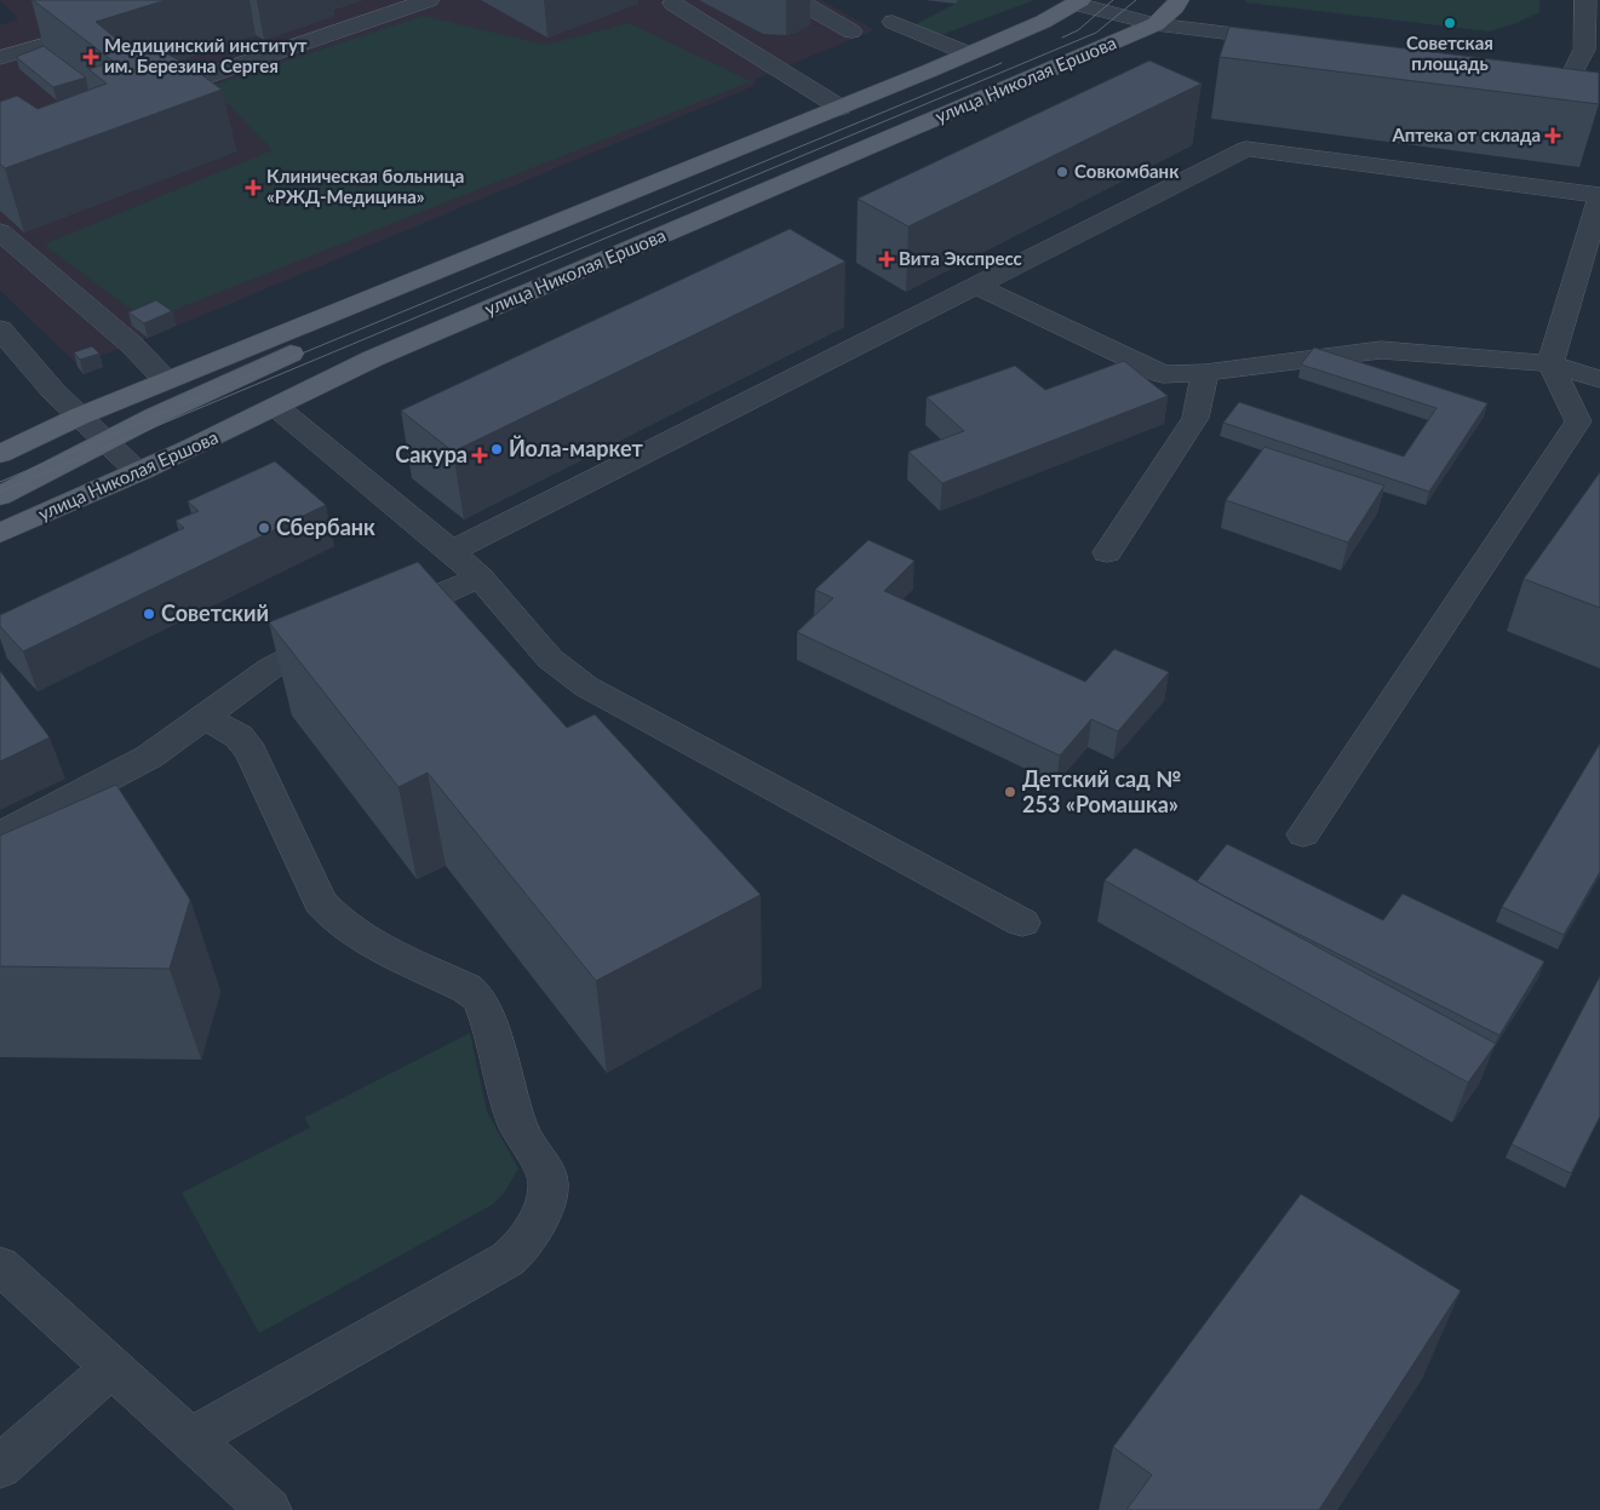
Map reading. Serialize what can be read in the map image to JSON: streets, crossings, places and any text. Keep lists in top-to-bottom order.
{
  "streets": {
    "main road": ["улица Николая Ершова"]
  },
  "places": {
    "other": [
      "Советская площадь",
      "Совкомбанк",
      "Йола-маркет",
      "Сбербанк",
      "Советский",
      "Детский сад № 253 «Ромашка»"
    ],
    "health": [
      "Медицинский институт им. Березина Сергея",
      "Аптека от склада",
      "Клиническая больница «РЖД-Медицина»",
      "Вита Экспресс",
      "Сакура"
    ]
  }
}
